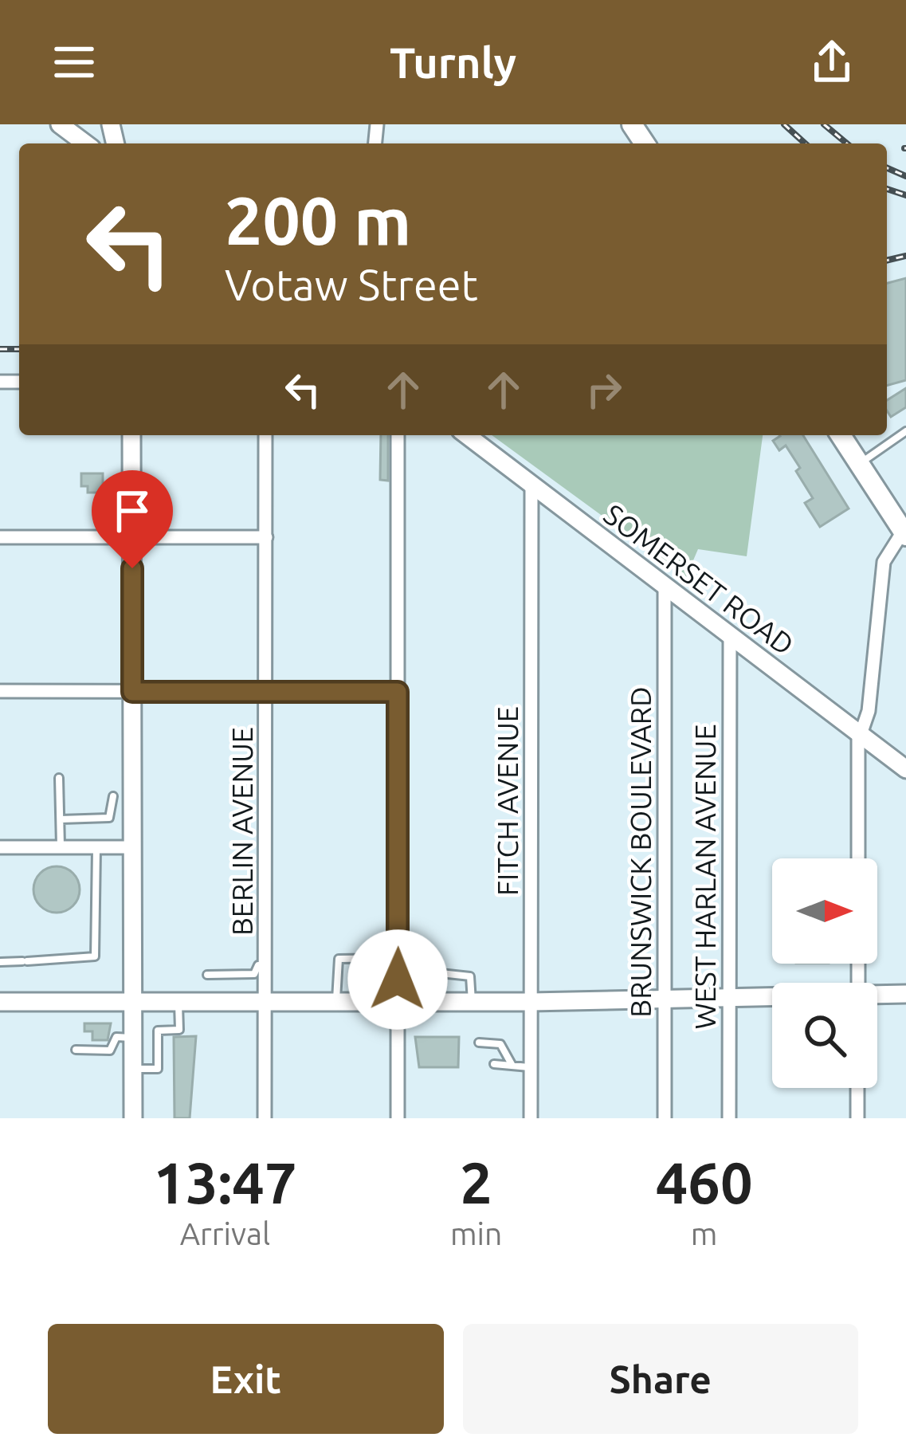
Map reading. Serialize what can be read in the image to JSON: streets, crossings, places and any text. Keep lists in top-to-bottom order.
{
  "streets": {
    "main road": ["SOMERSET ROAD"],
    "street": [
      "FITCH AVENUE",
      "BERLIN AVENUE",
      "BRUNSWICK BOULEVARD",
      "WEST HARLAN AVENUE"
    ]
  },
  "crossings": [
    ["SOMERSET ROAD", "FITCH AVENUE"],
    ["SOMERSET ROAD", "BRUNSWICK BOULEVARD"],
    ["SOMERSET ROAD", "WEST HARLAN AVENUE"]
  ],
  "north": "right",
  "page": {
    "header": "Turnly",
    "turn": ["200 m", "Votaw Street"],
    "eta": [
      "13:47",
      "Arrival",
      "2",
      "min",
      "460",
      "m"
    ],
    "buttons": ["Exit", "Share"]
  }
}
